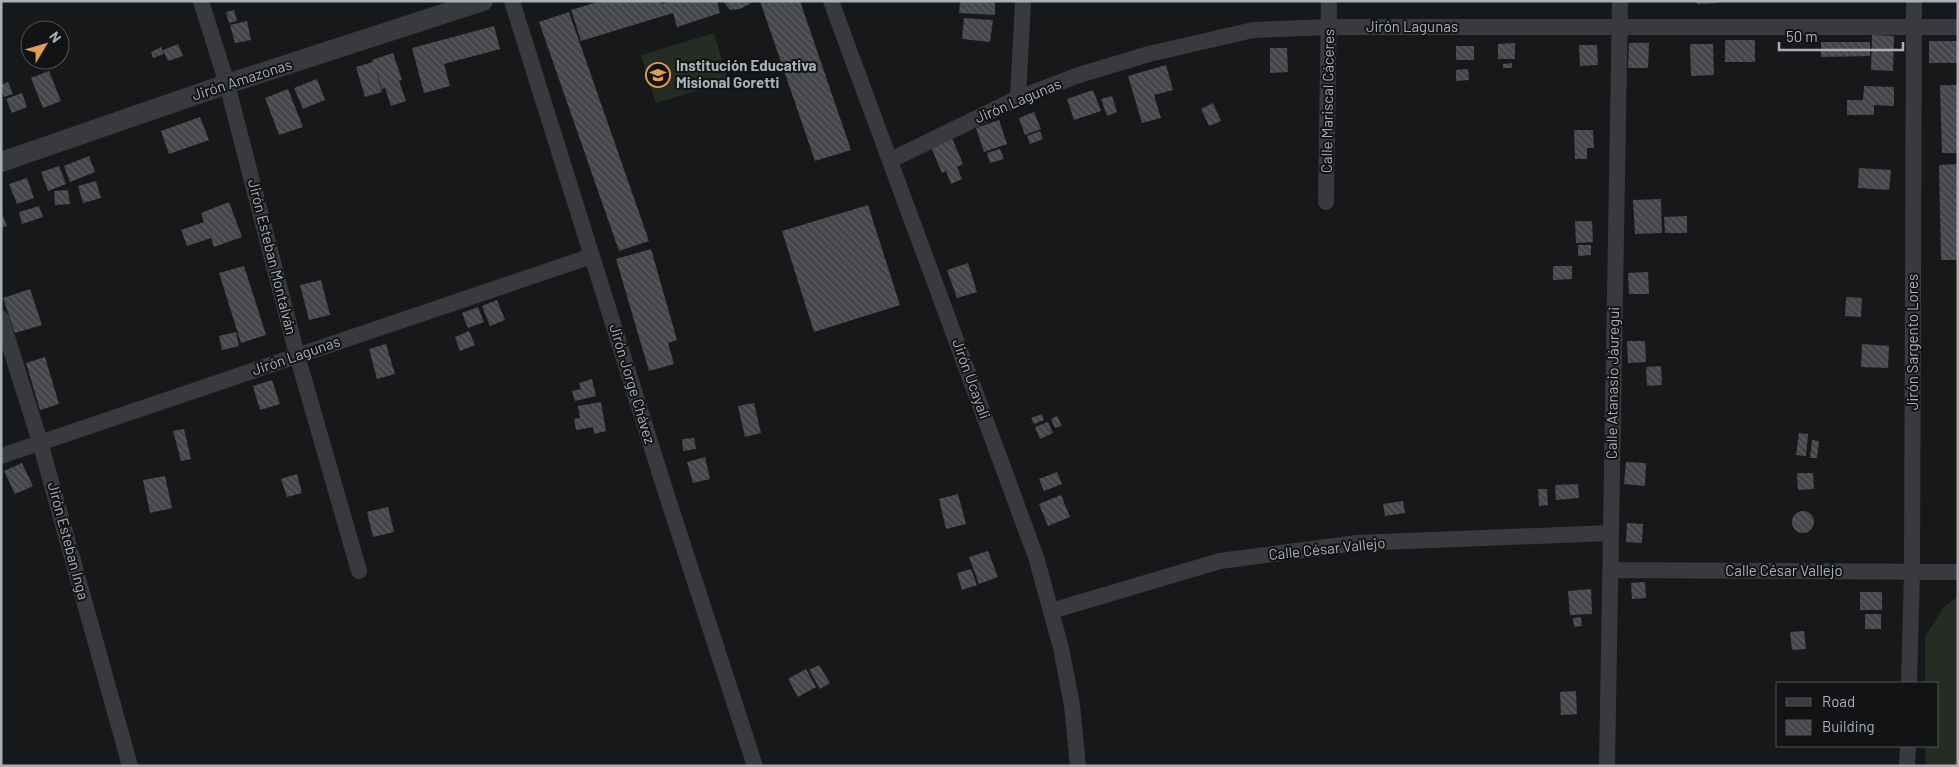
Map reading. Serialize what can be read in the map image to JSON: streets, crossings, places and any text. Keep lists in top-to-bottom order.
{
  "streets": {
    "street": [
      "Jirón Lagunas",
      "Jirón Amazonas",
      "Calle Mariscal Cáceres",
      "Jirón Esteban Montalván",
      "Jirón Sargento Lores",
      "Jirón Ucayali",
      "Calle Atanasio Jáuregui",
      "Jirón Jorge Chávez",
      "Jirón Esteban Inga",
      "Calle César Vallejo"
    ]
  },
  "crossings": [
    ["Jirón Lagunas", "Calle Mariscal Cáceres"],
    ["Jirón Lagunas", "Jirón Esteban Montalván"],
    ["Jirón Lagunas", "Jirón Sargento Lores"],
    ["Jirón Lagunas", "Jirón Ucayali"],
    ["Jirón Lagunas", "Calle Atanasio Jáuregui"],
    ["Jirón Lagunas", "Jirón Jorge Chávez"],
    ["Jirón Lagunas", "Jirón Esteban Inga"],
    ["Jirón Amazonas", "Jirón Esteban Montalván"],
    ["Jirón Sargento Lores", "Calle César Vallejo"],
    ["Jirón Ucayali", "Calle César Vallejo"],
    ["Calle Atanasio Jáuregui", "Calle César Vallejo"]
  ],
  "places": {
    "school or university": ["Institución Educativa Misional Goretti"]
  },
  "legend": ["Road", "Building"],
  "scale_bar": "50 m",
  "north": "top right"
}
